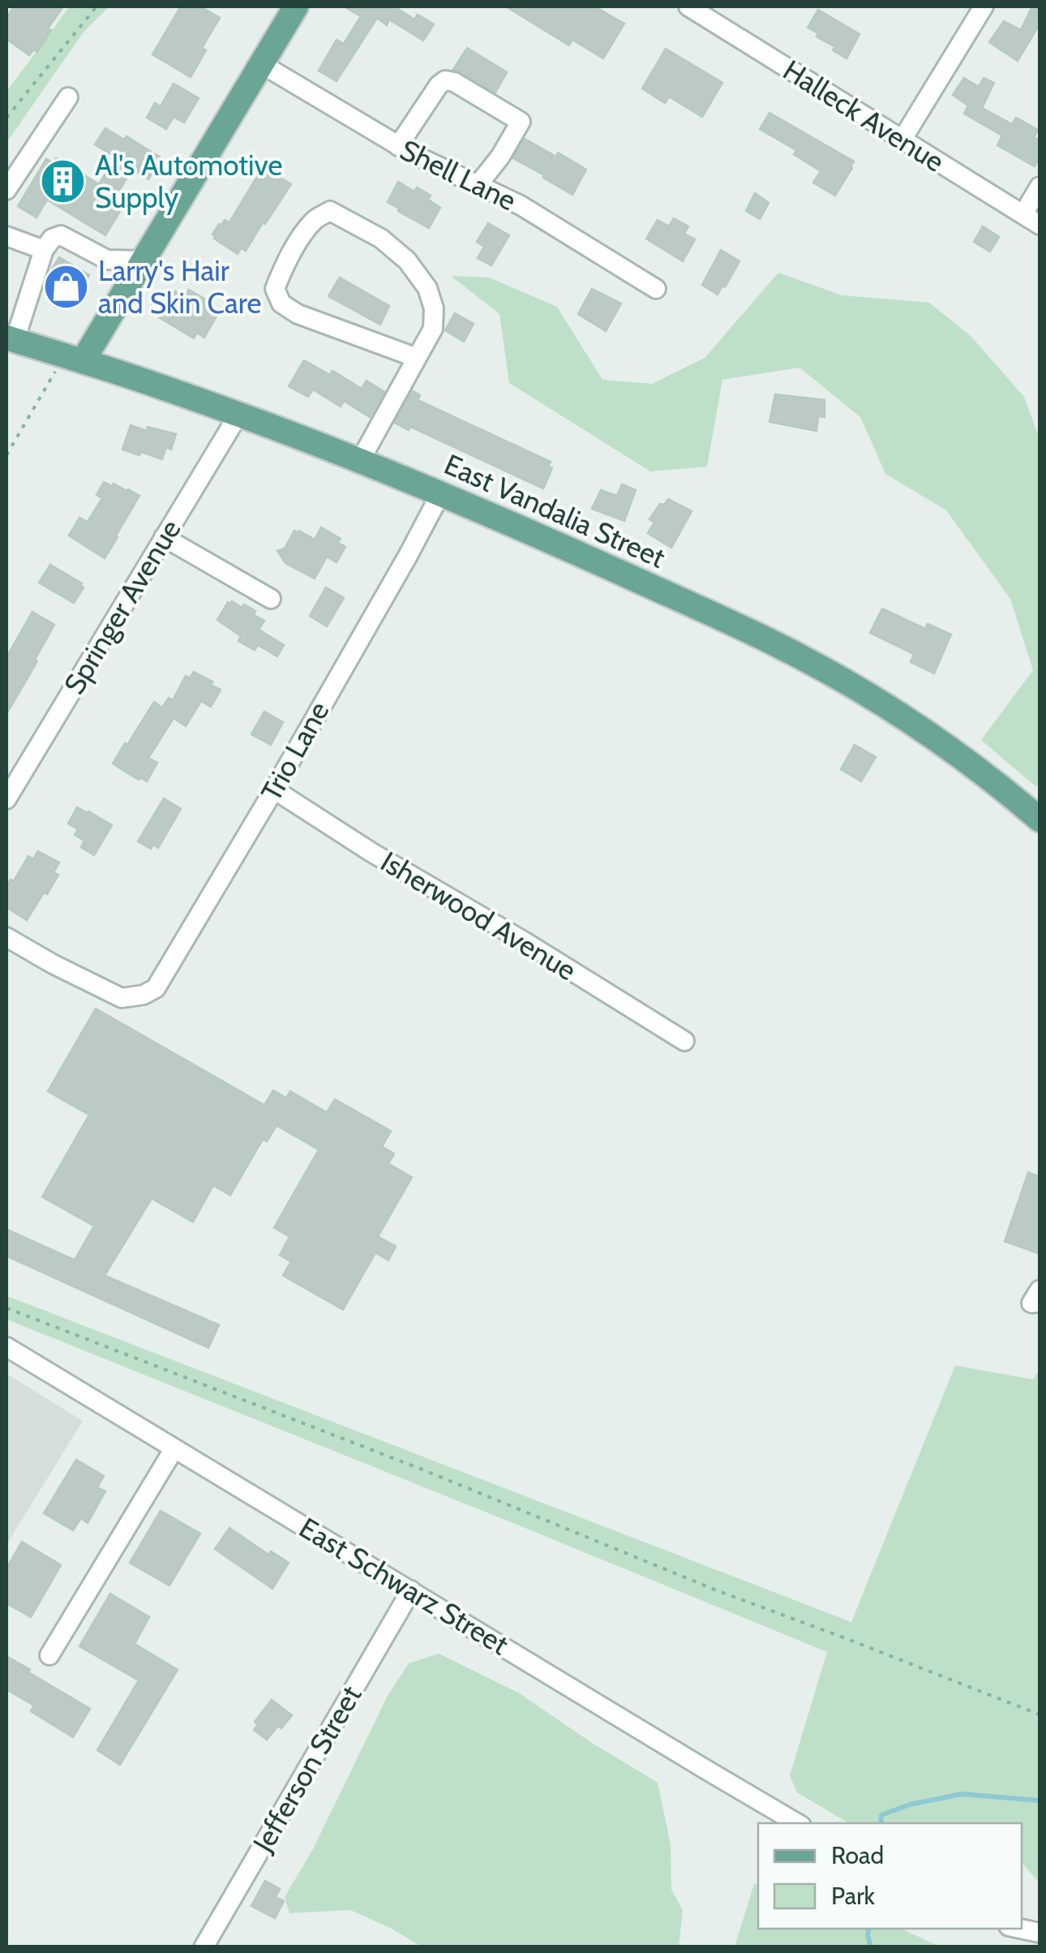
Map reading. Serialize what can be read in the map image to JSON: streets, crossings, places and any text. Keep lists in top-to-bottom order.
{
  "streets": {
    "main road": ["East Vandalia Street"],
    "street": [
      "Halleck Avenue",
      "Shell Lane",
      "Springer Avenue",
      "Trio Lane",
      "Isherwood Avenue",
      "East Schwarz Street",
      "Jefferson Street"
    ]
  },
  "crossings": [
    ["East Vandalia Street", "Springer Avenue"],
    ["East Vandalia Street", "Trio Lane"],
    ["Trio Lane", "Isherwood Avenue"],
    ["East Schwarz Street", "Jefferson Street"]
  ],
  "places": {
    "building": ["Al's Automotive Supply"],
    "shop": ["Larry's Hair and Skin Care"]
  },
  "legend": ["Road", "Park"]
}
